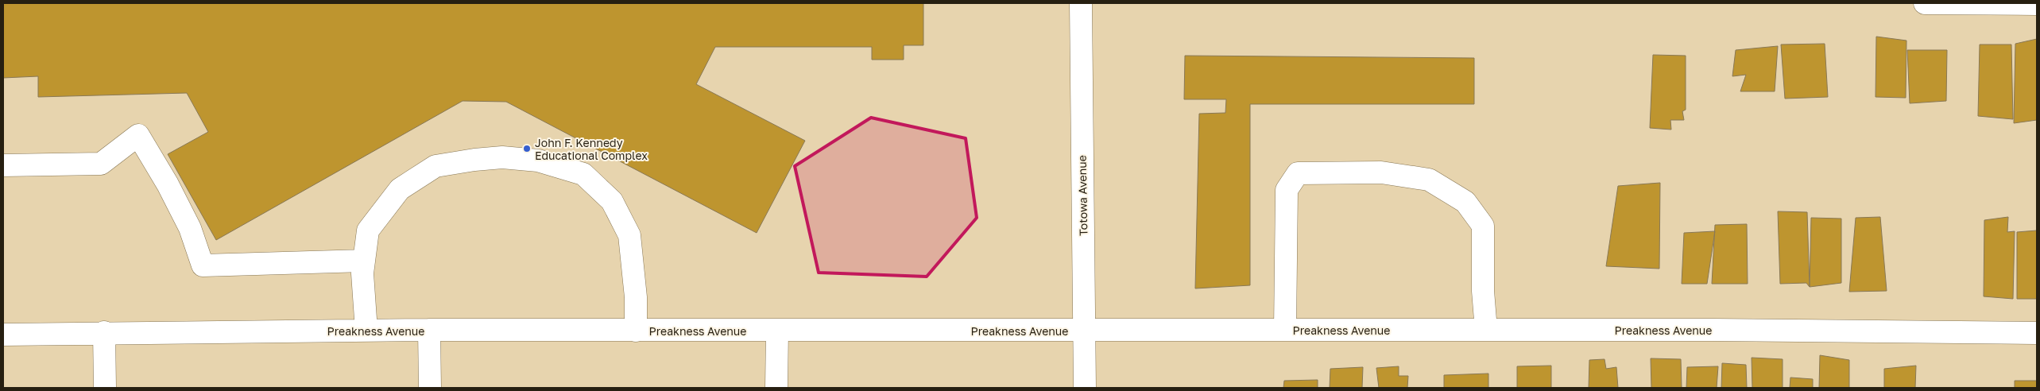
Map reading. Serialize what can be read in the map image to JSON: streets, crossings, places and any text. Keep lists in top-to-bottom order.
{
  "streets": {
    "street": ["Totowa Avenue", "Preakness Avenue"]
  },
  "crossings": [
    ["Totowa Avenue", "Preakness Avenue"]
  ],
  "places": ["John F. Kennedy Educational Complex"]
}
